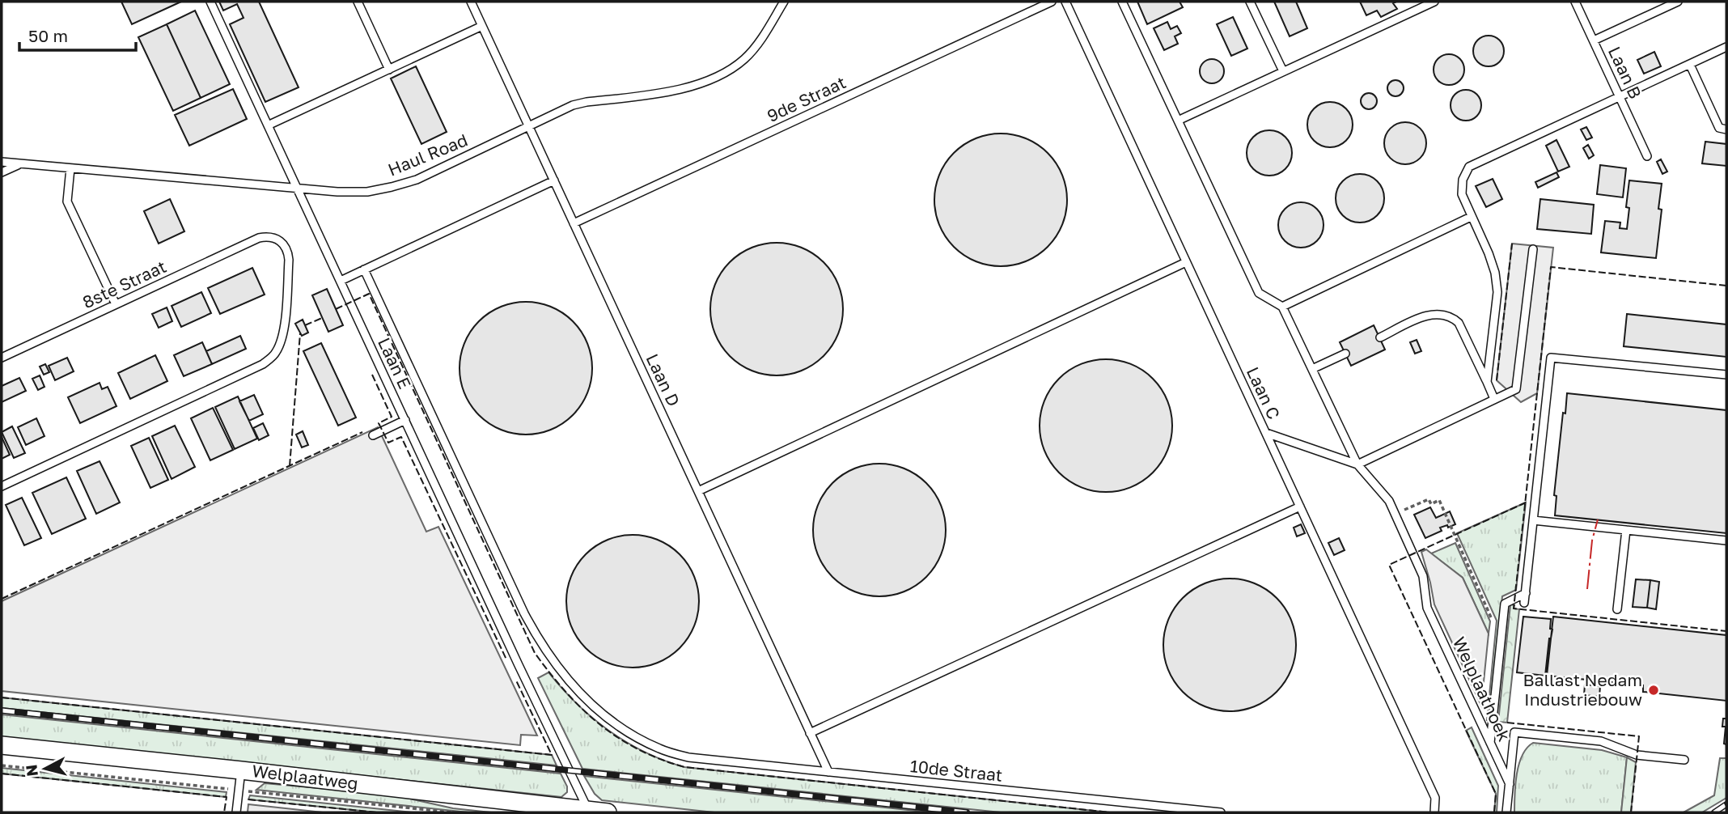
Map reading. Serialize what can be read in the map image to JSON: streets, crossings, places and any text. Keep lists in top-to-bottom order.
{
  "streets": {
    "street": ["Welplaatweg"],
    "lane": [
      "Laan B",
      "9de Straat",
      "Haul Road",
      "8ste Straat",
      "Laan E",
      "Laan D",
      "Laan C",
      "Welplaathoek",
      "10de Straat"
    ]
  },
  "crossings": [
    ["9de Straat", "Laan D"],
    ["Haul Road", "Laan E"],
    ["Haul Road", "Laan D"],
    ["Laan E", "Welplaatweg"],
    ["Laan D", "10de Straat"]
  ],
  "places": ["Ballast Nedam Industriebouw"],
  "scale_bar": "50 m",
  "north": "left"
}
